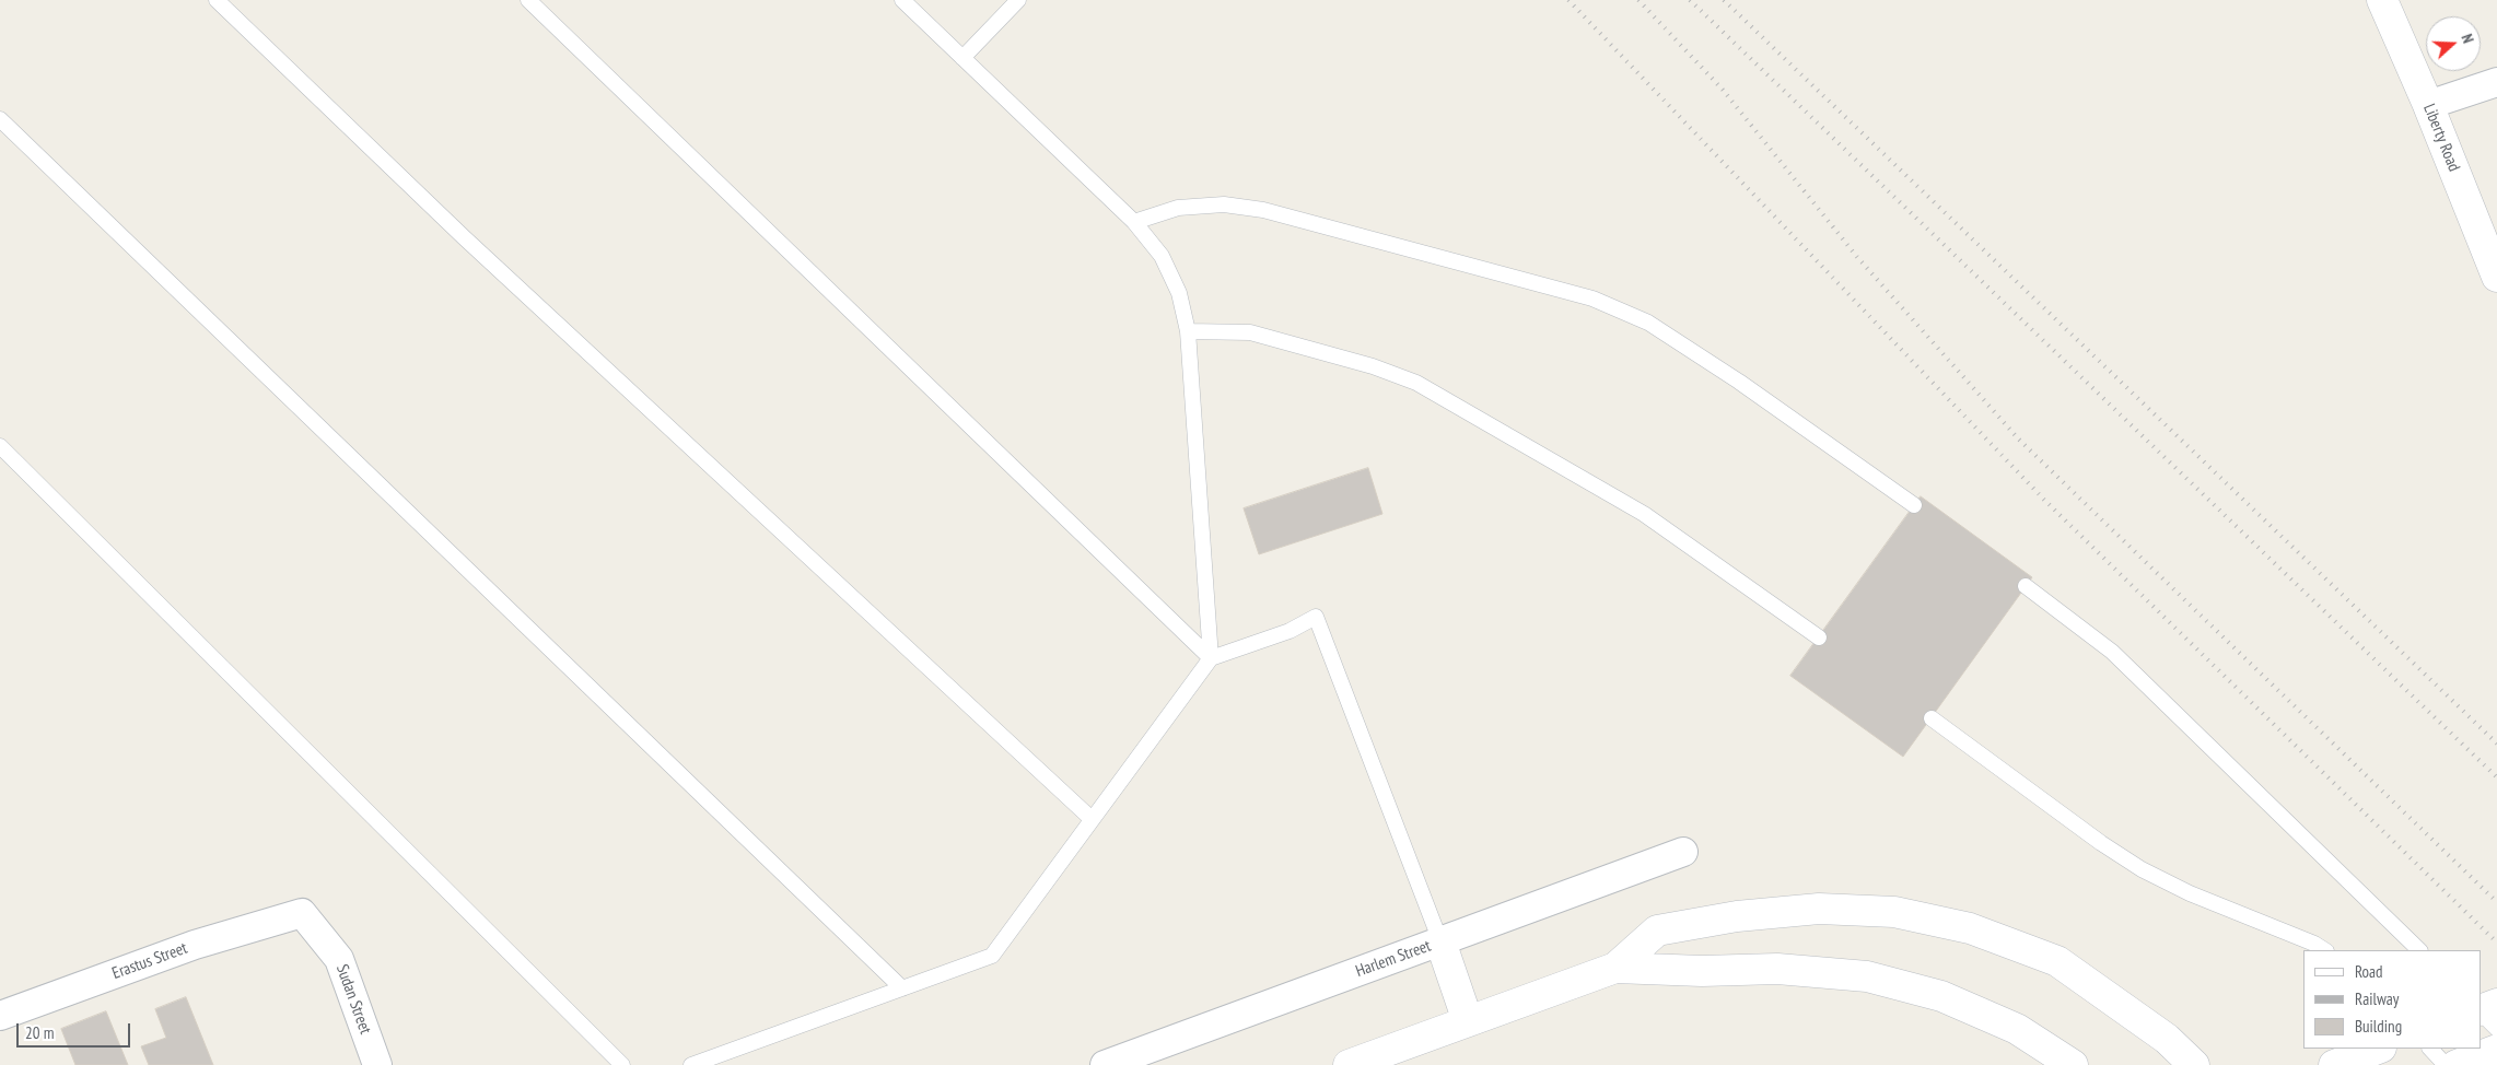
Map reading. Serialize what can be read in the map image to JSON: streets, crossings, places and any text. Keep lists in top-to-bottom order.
{
  "streets": {
    "main road": ["Liberty Road"],
    "street": ["Harlem Street", "Erastus Street", "Sudan Street"]
  },
  "crossings": [
    ["Erastus Street", "Sudan Street"]
  ],
  "legend": ["Road", "Railway", "Building"],
  "scale_bar": "20 m",
  "north": "right"
}
